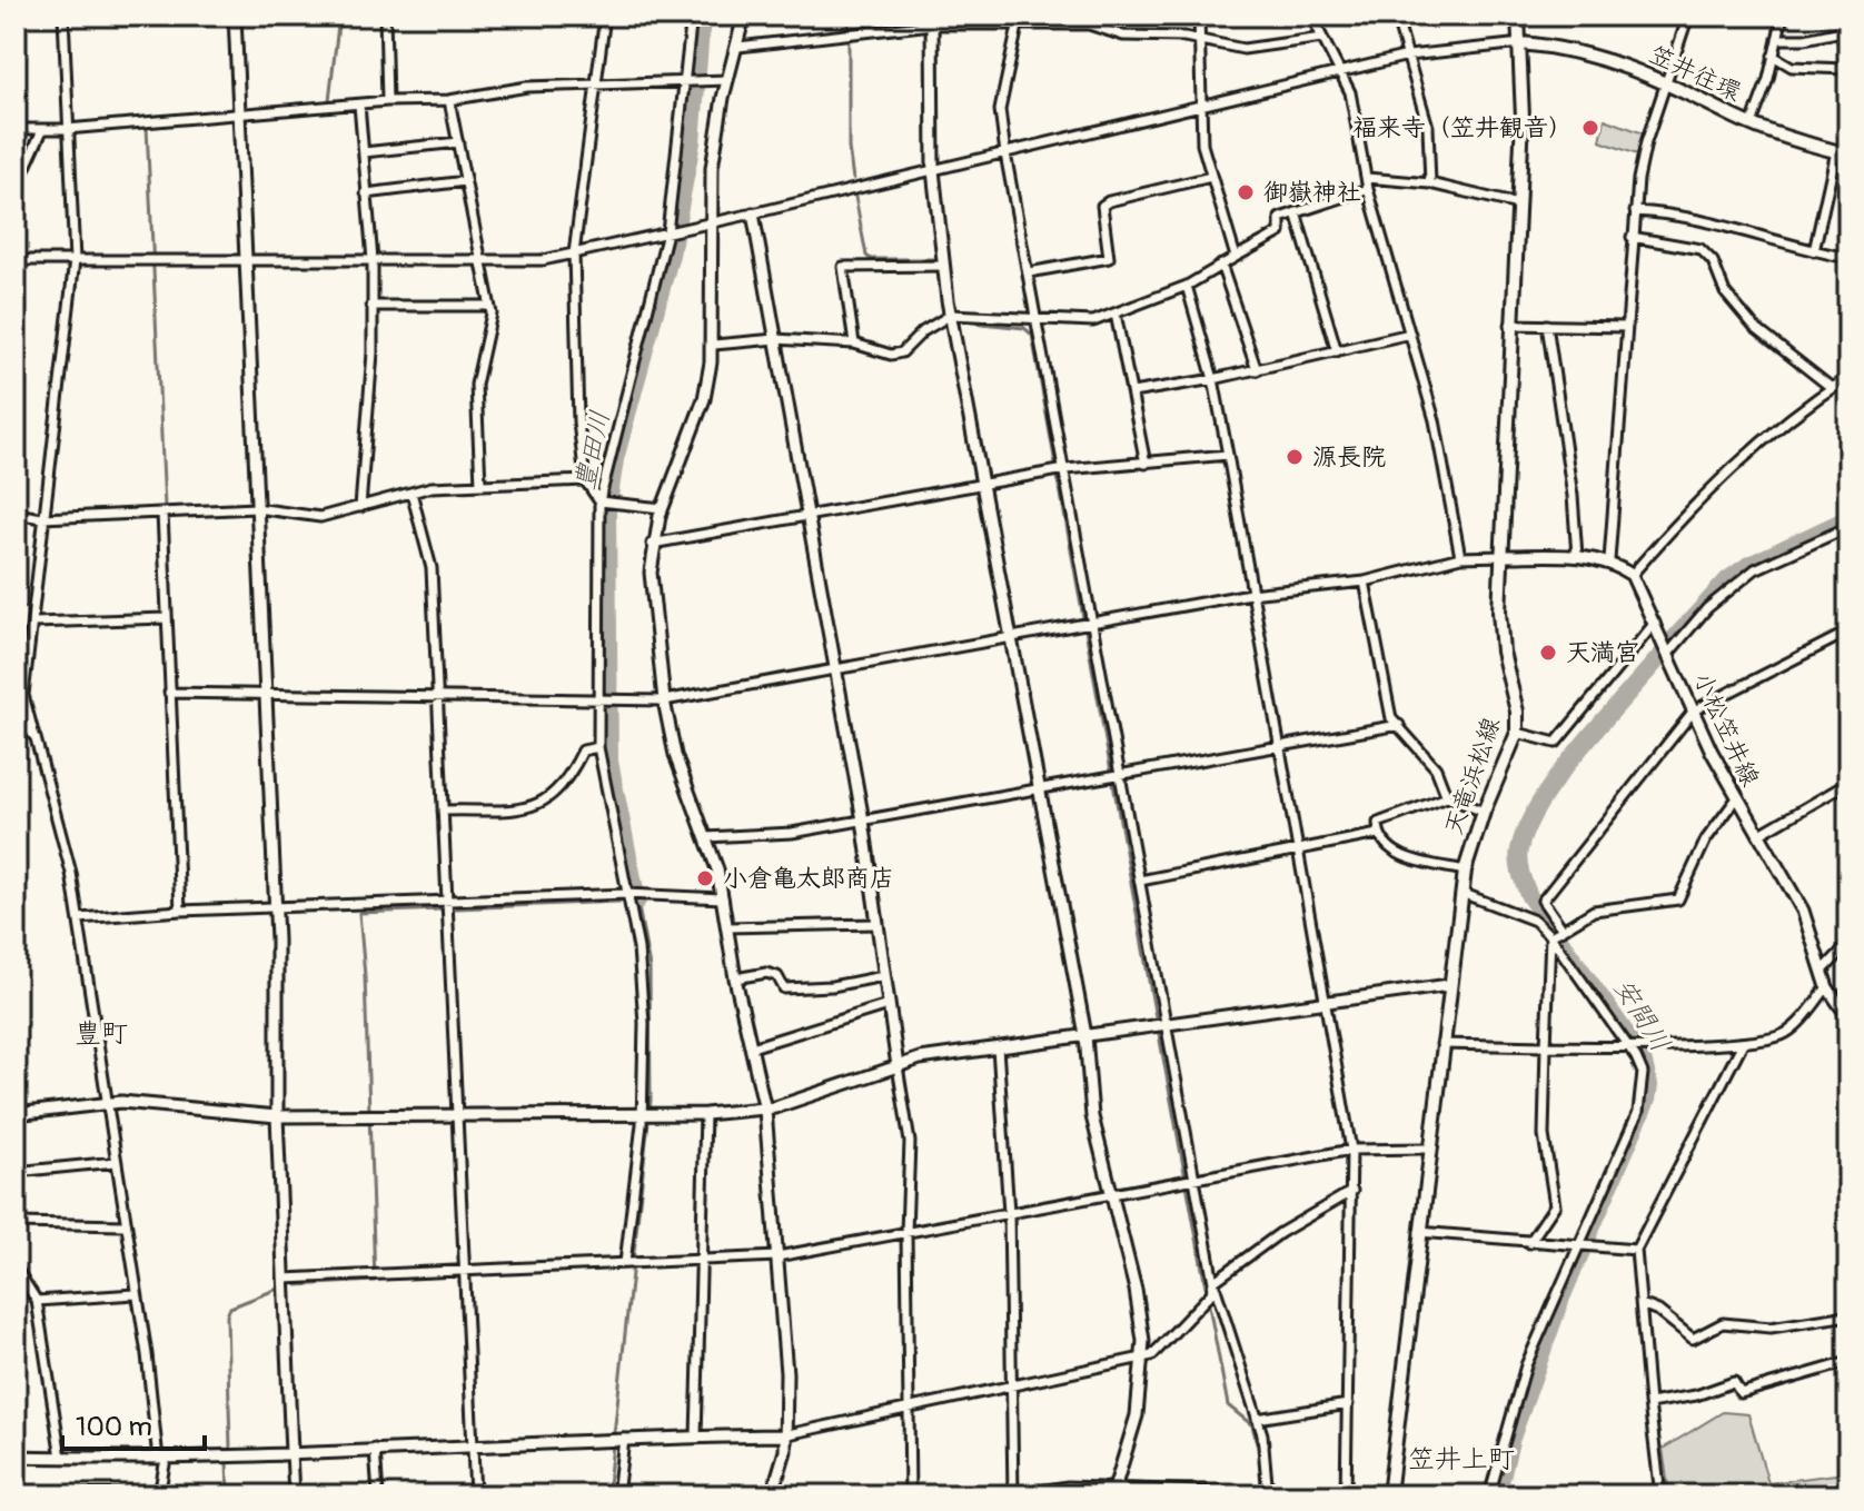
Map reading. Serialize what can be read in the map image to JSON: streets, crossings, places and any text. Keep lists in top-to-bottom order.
{
  "streets": {
    "main road": ["笠井往環", "天竜浜松線"],
    "street": ["小松笠井線"]
  },
  "crossings": [
    ["笠井往環", "天竜浜松線"]
  ],
  "districts": ["豊町", "笠井上町"],
  "water": ["豊田川", "安間川"],
  "places": [
    "福来寺（笠井観音）",
    "御嶽神社",
    "源長院",
    "天満宮",
    "小倉亀太郎商店"
  ],
  "scale_bar": "100 m"
}
